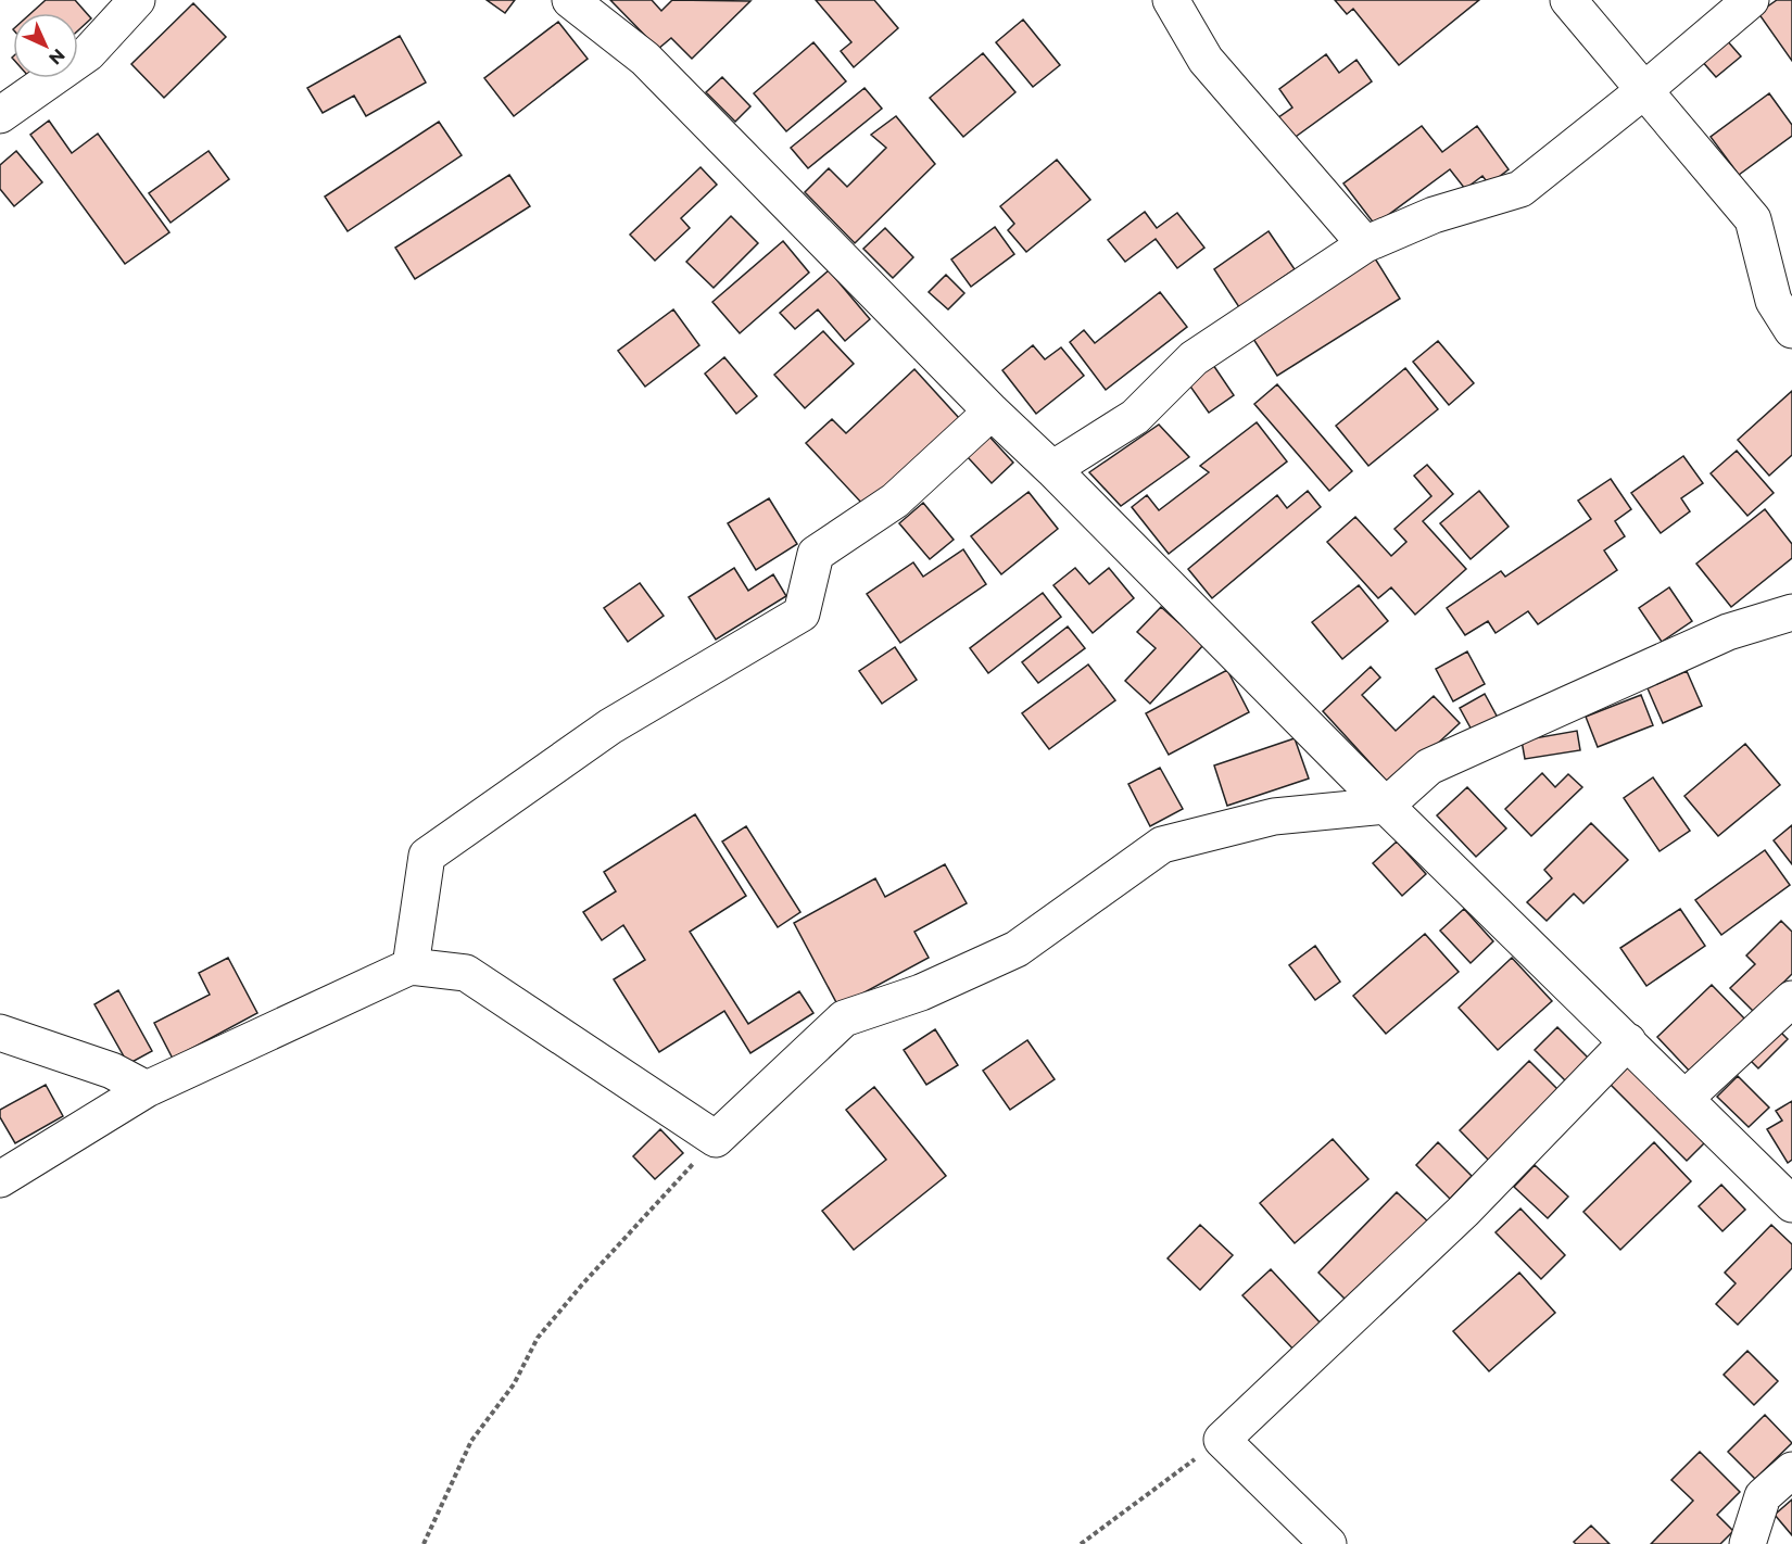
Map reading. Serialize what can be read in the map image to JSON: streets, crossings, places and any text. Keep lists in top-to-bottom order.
{
  "north": "bottom right"
}
